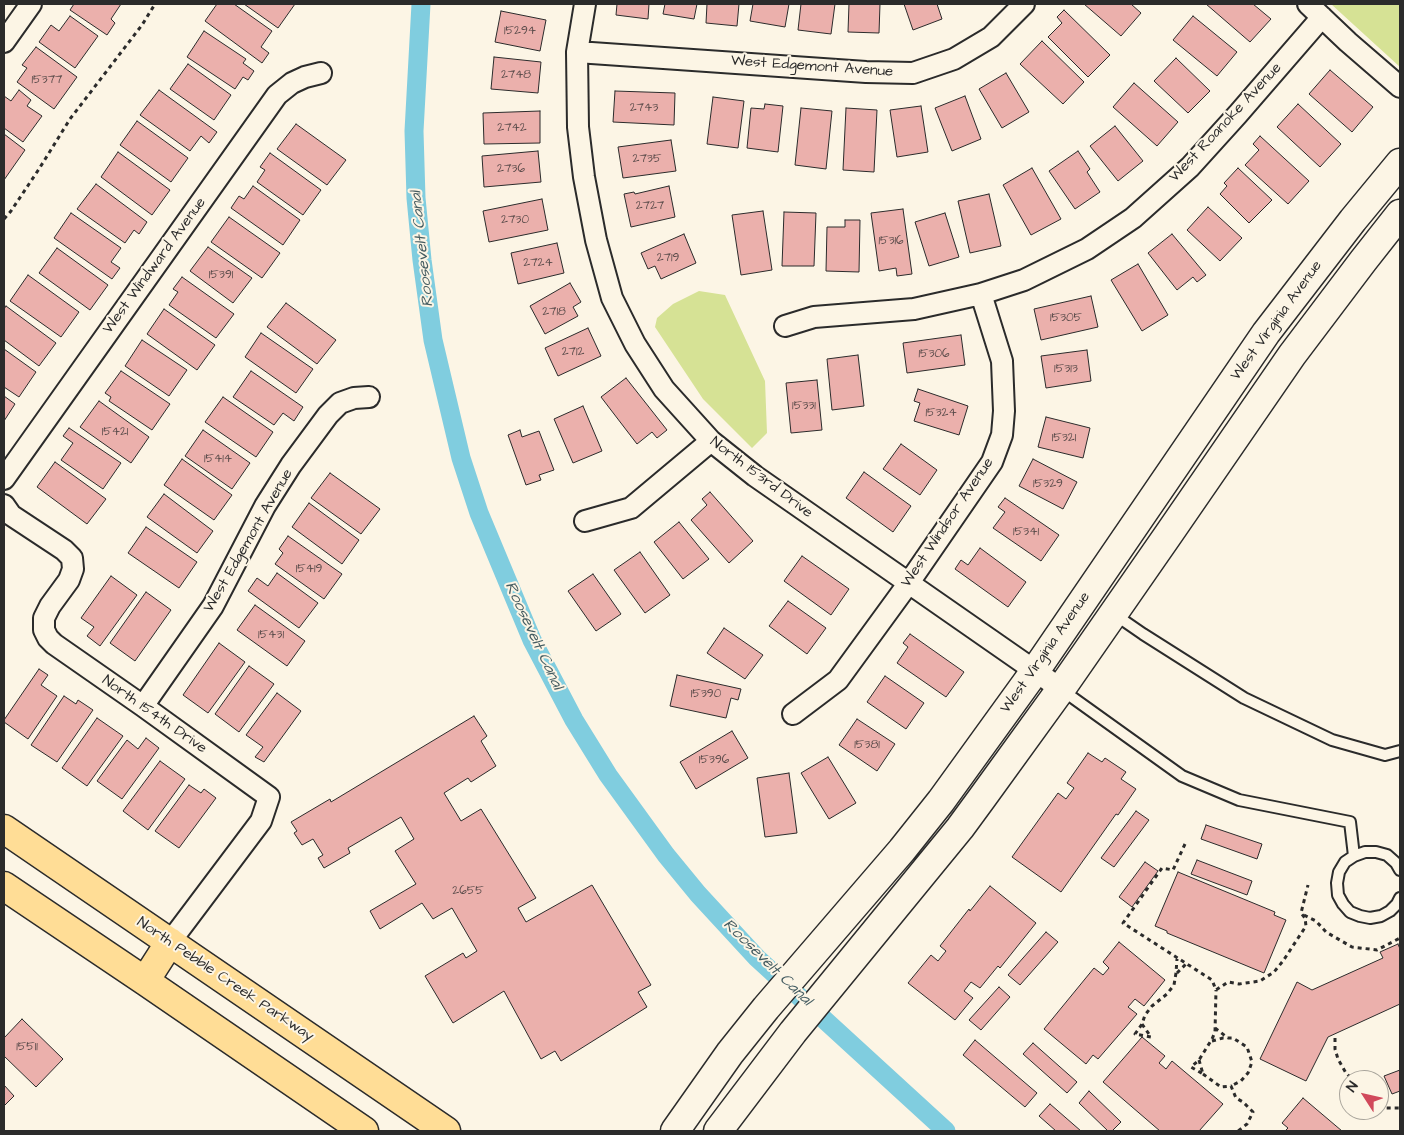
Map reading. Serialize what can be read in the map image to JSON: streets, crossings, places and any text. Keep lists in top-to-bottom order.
{
  "streets": {
    "main road": ["West Virginia Avenue", "North Pebble Creek Parkway"],
    "street": [
      "West Edgemont Avenue",
      "West Roanoke Avenue",
      "West Windward Avenue",
      "North 153rd Drive",
      "West Windsor Avenue",
      "North 154th Drive"
    ]
  },
  "crossings": [
    ["West Edgemont Avenue", "North 153rd Drive"],
    ["West Edgemont Avenue", "North 154th Drive"],
    ["West Roanoke Avenue", "West Windsor Avenue"],
    ["West Virginia Avenue", "North 153rd Drive"],
    ["North 153rd Drive", "West Windsor Avenue"],
    ["North 154th Drive", "North Pebble Creek Parkway"]
  ],
  "water": ["Roosevelt Canal"],
  "house_numbers": [
    "15294",
    "2748",
    "15377",
    "2743",
    "2742",
    "2735",
    "2736",
    "2727",
    "2730",
    "15316",
    "2719",
    "2724",
    "15391",
    "2718",
    "15305",
    "2712",
    "15306",
    "15313",
    "15331",
    "15324",
    "15421",
    "15321",
    "15414",
    "15329",
    "15341",
    "15419",
    "15431",
    "15390",
    "15381",
    "15396",
    "2655",
    "15511"
  ],
  "north": "top left"
}
